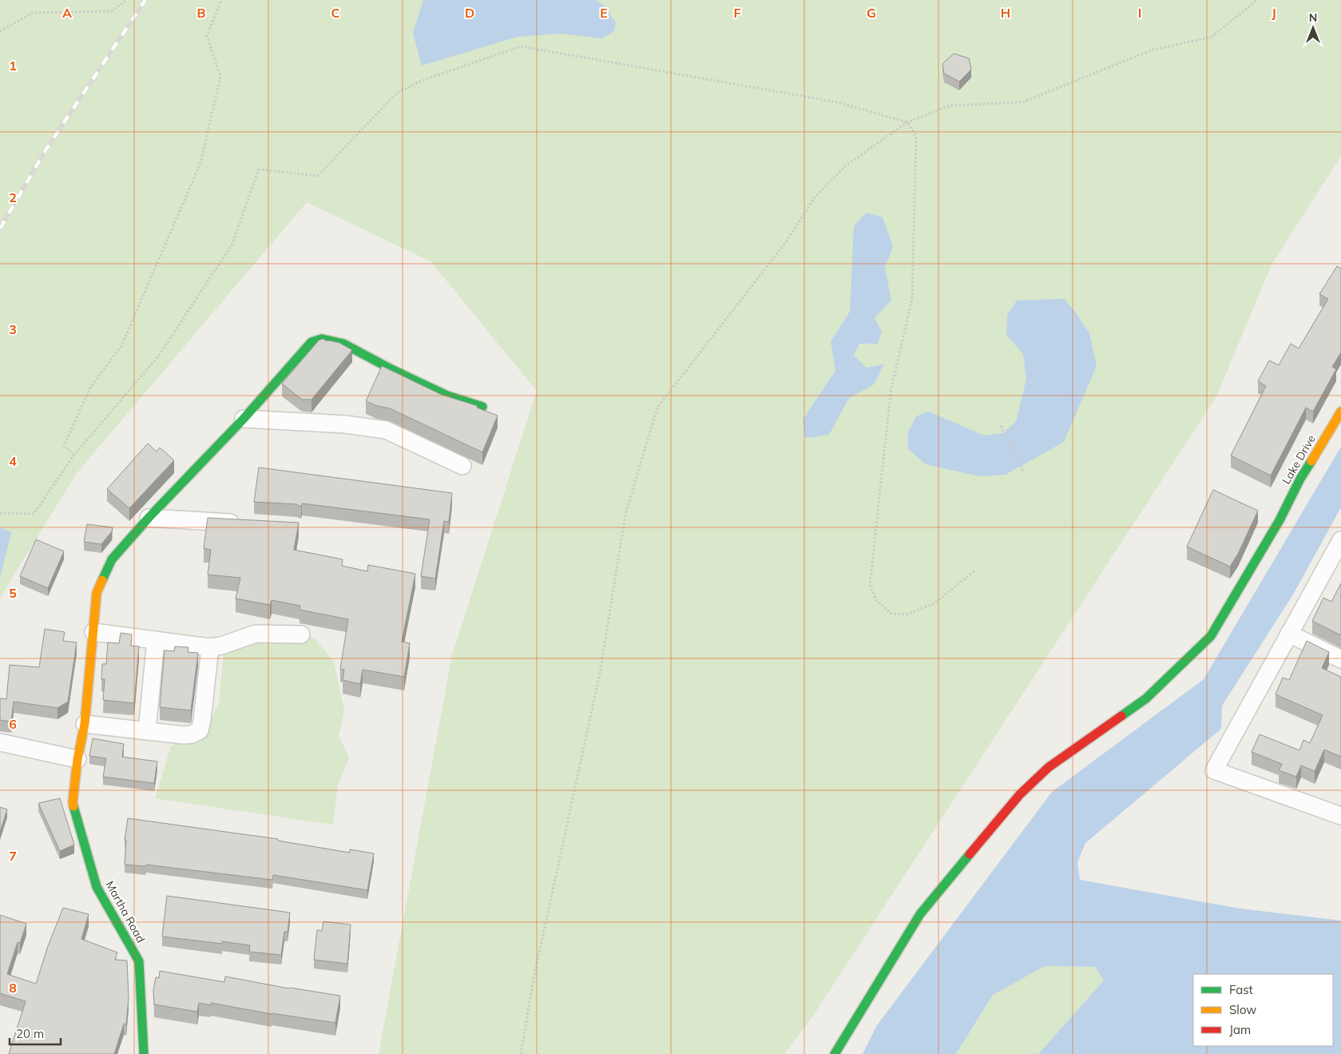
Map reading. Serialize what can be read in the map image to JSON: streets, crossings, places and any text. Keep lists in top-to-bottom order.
{
  "streets": {
    "street": ["Lake Drive", "Martha Road"]
  },
  "legend": ["Fast", "Slow", "Jam"],
  "scale_bar": "20 m",
  "north": "top",
  "grid": {
    "columns": [
      "A",
      "B",
      "C",
      "D",
      "E",
      "F",
      "G",
      "H",
      "I",
      "J"
    ],
    "rows": [
      "1",
      "2",
      "3",
      "4",
      "5",
      "6",
      "7",
      "8"
    ]
  }
}
